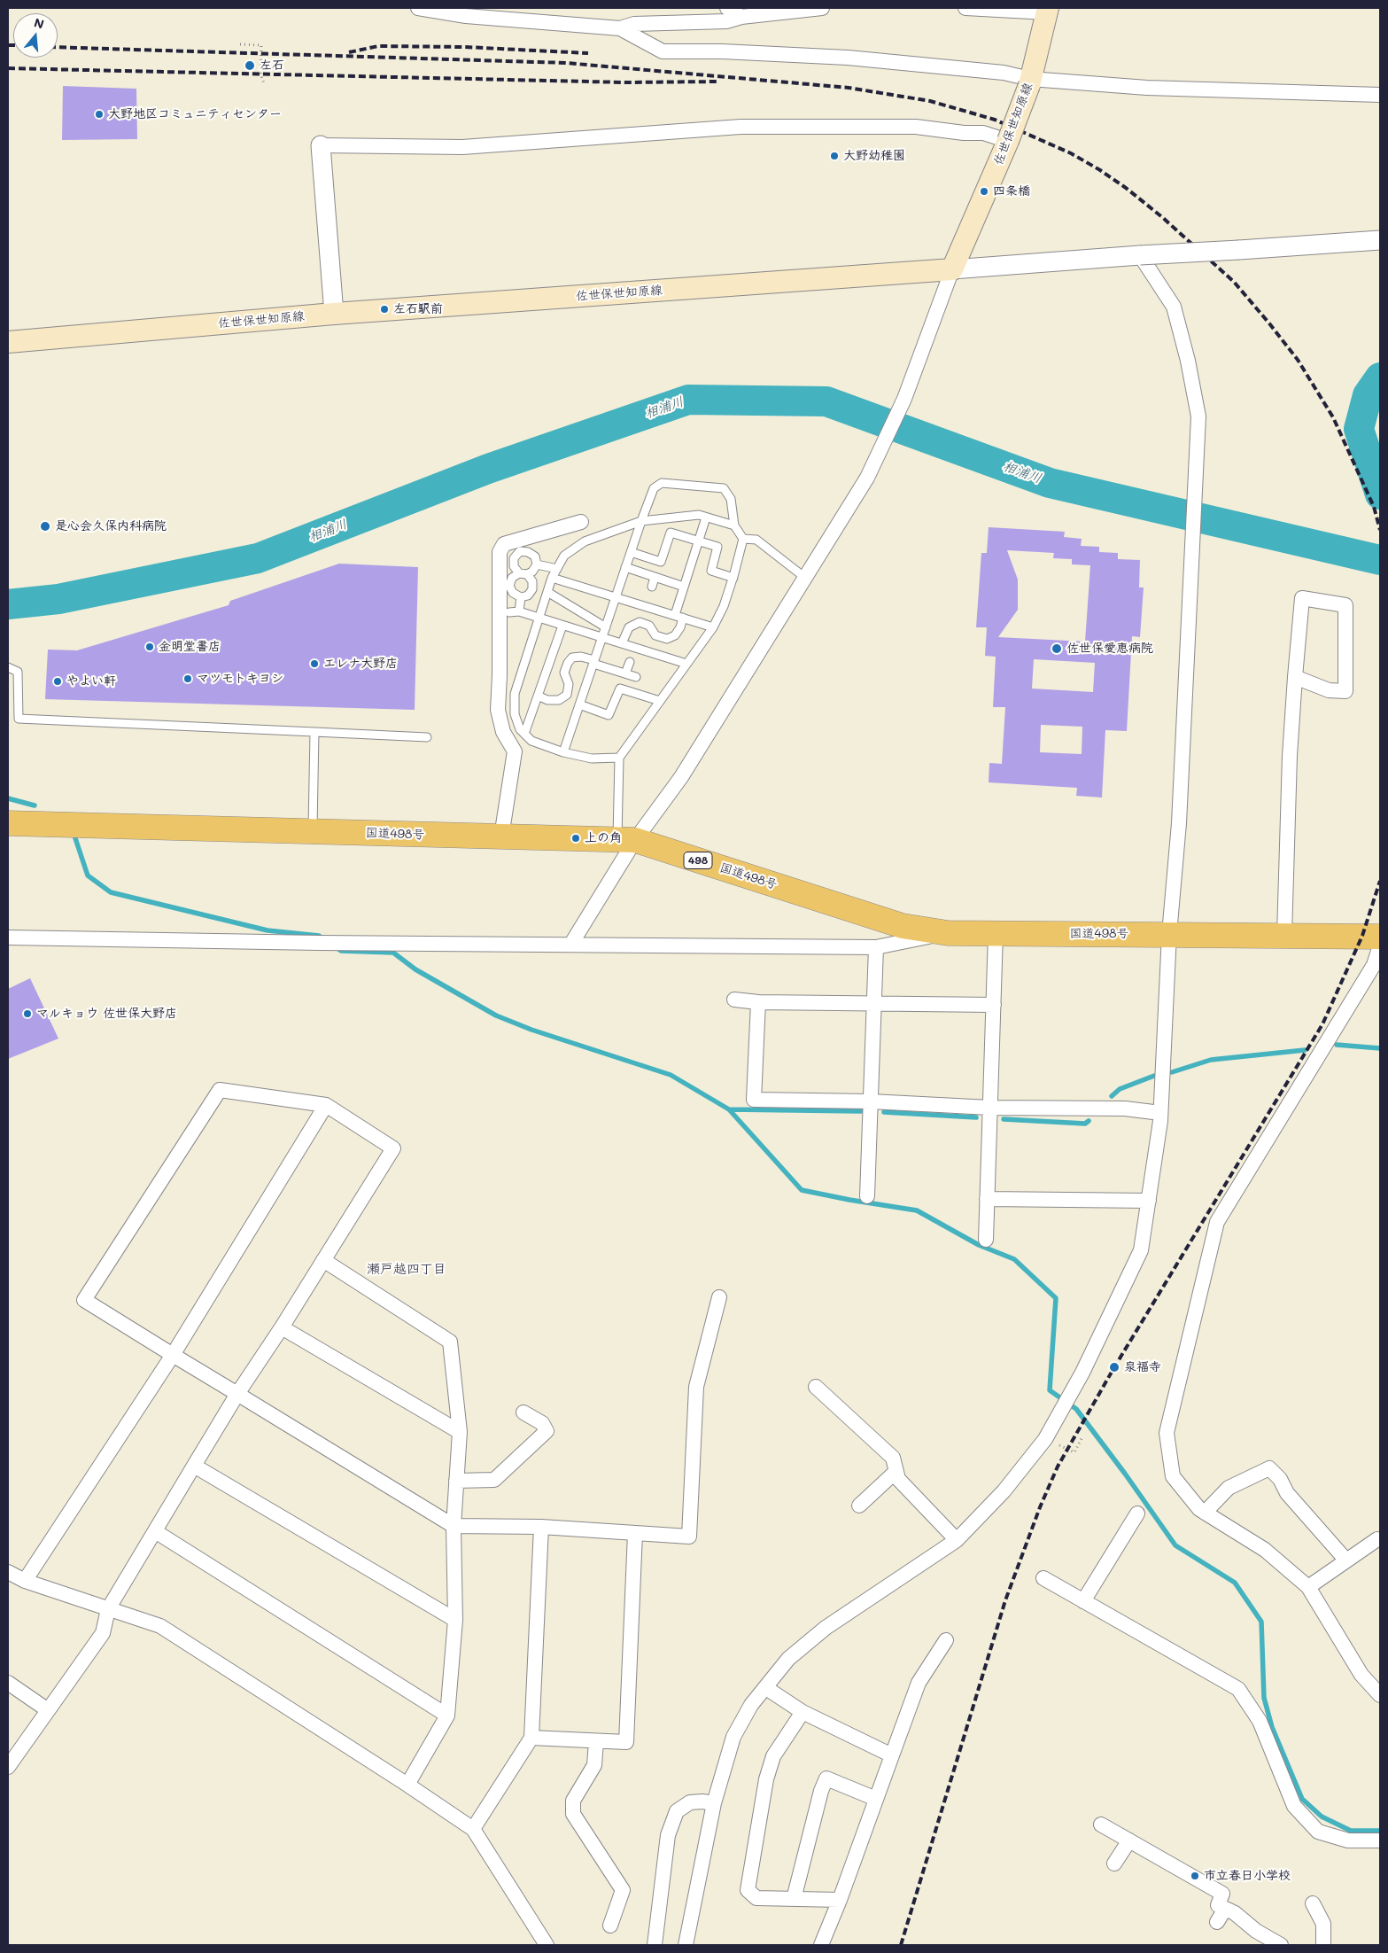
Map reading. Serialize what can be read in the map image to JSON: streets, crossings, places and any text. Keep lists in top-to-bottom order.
{
  "streets": {
    "highway": ["国道498号", "498"],
    "main road": ["佐世保世知原線"]
  },
  "districts": ["瀬戸越四丁目"],
  "water": ["相浦川"],
  "places": [
    "左石",
    "大野地区コミュニティセンター",
    "大野幼稚園",
    "四条橋",
    "左石駅前",
    "是心会久保内科病院",
    "金明堂書店",
    "佐世保愛恵病院",
    "エレナ大野店",
    "マツモトキヨシ",
    "やよい軒",
    "上の角",
    "マルキョウ 佐世保大野店",
    "泉福寺",
    "市立春日小学校"
  ],
  "north": "top"
}
